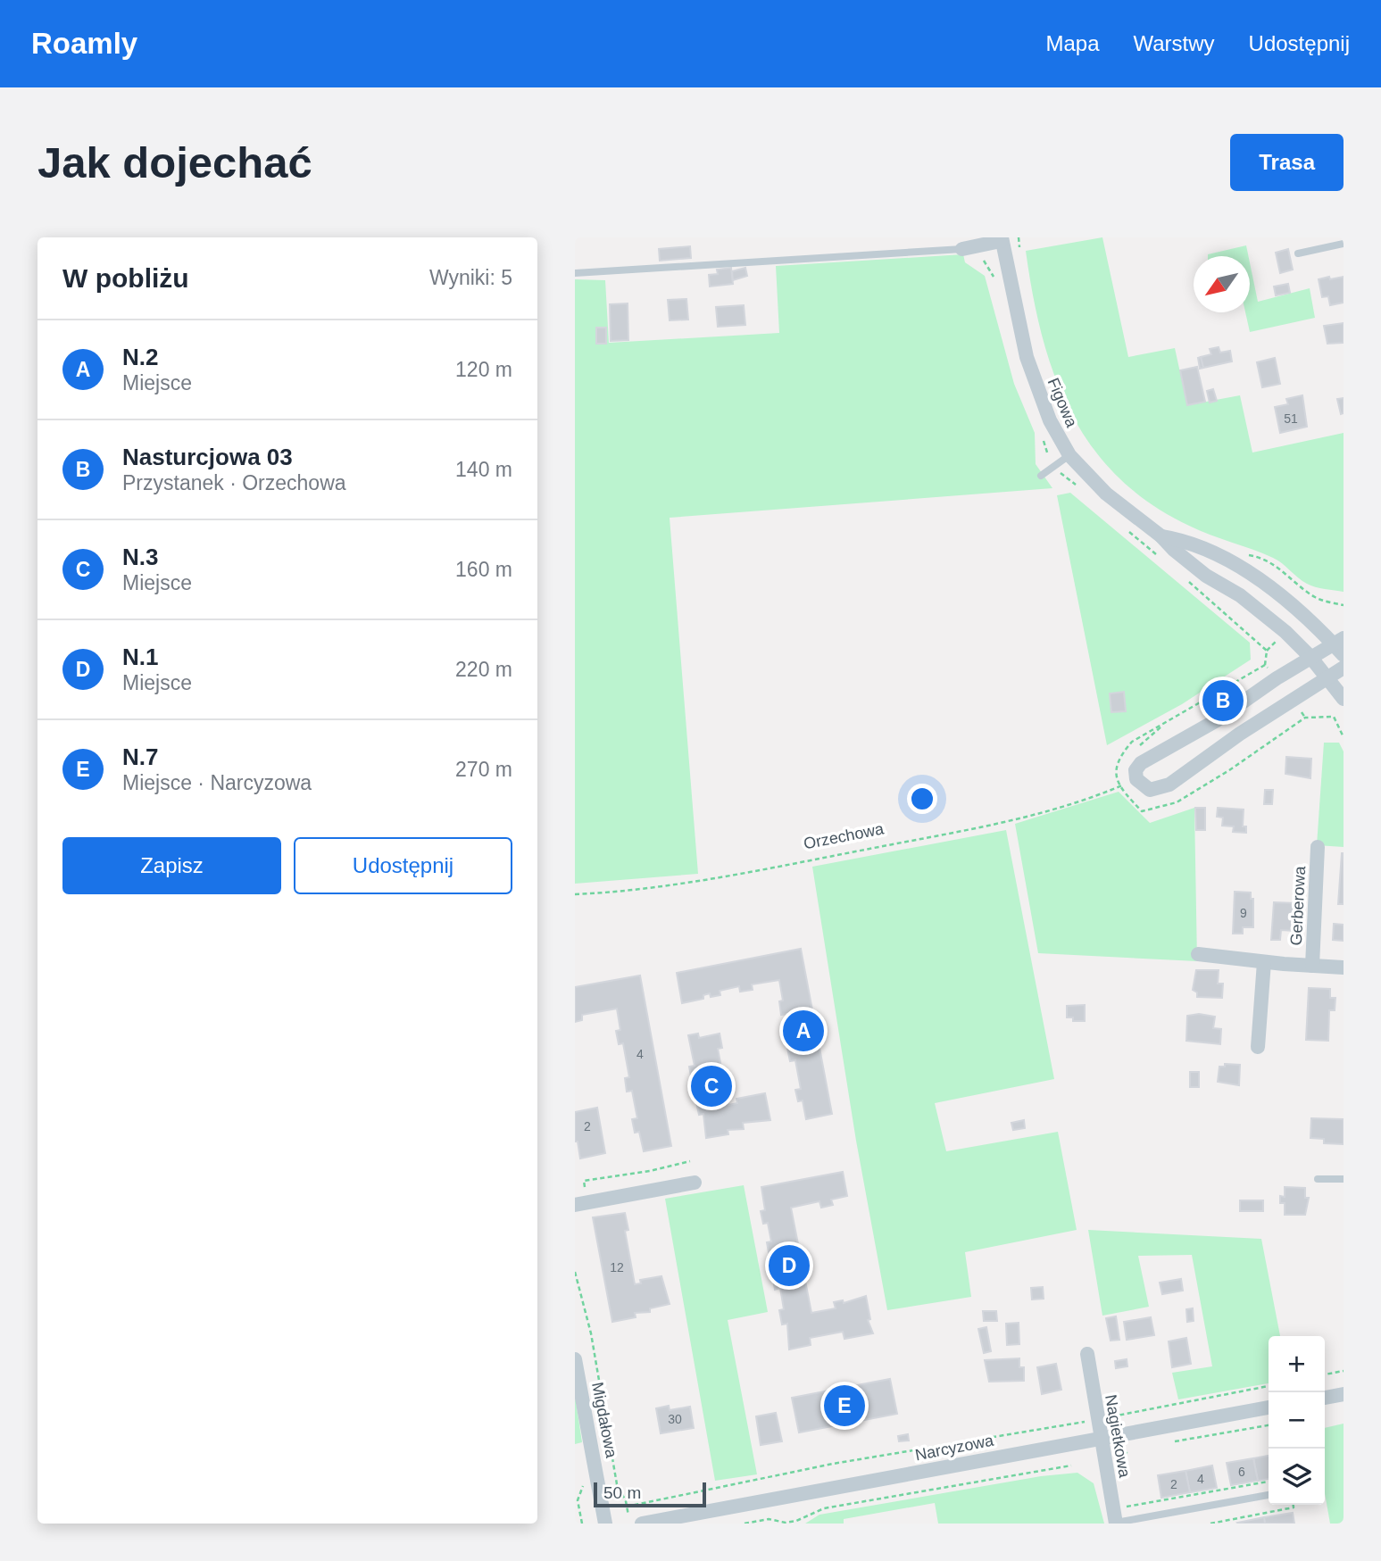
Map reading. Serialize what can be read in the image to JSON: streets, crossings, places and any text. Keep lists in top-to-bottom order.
{
  "streets": {
    "street": [
      "Figowa",
      "Gerberowa",
      "Migdałowa",
      "Nagietkowa",
      "Narcyzowa"
    ],
    "path": ["Orzechowa"]
  },
  "crossings": [
    ["Nagietkowa", "Narcyzowa"]
  ],
  "house_numbers": [
    "51",
    "9",
    "4",
    "2",
    "12",
    "30",
    "6",
    "4",
    "2"
  ],
  "scale_bar": "50 m",
  "north": "bottom left",
  "page": {
    "header": "Roamly",
    "nav": ["Mapa", "Warstwy", "Udostępnij"],
    "buttons": [
      "Trasa",
      ["Zapisz", "Udostępnij"]
    ],
    "title": "Jak dojechać",
    "heading": ["W pobliżu", "Wyniki: 5"],
    "list": [
      {
        "mark": "A",
        "name": "N.2",
        "note": "Miejsce",
        "value": "120 m"
      },
      {
        "mark": "B",
        "name": "Nasturcjowa 03",
        "note": "Przystanek · Orzechowa",
        "value": "140 m"
      },
      {
        "mark": "C",
        "name": "N.3",
        "note": "Miejsce",
        "value": "160 m"
      },
      {
        "mark": "D",
        "name": "N.1",
        "note": "Miejsce",
        "value": "220 m"
      },
      {
        "mark": "E",
        "name": "N.7",
        "note": "Miejsce · Narcyzowa",
        "value": "270 m"
      }
    ],
    "pins": [
      "B",
      "A",
      "C",
      "D",
      "E"
    ],
    "map_buttons": ["+", "−"],
    "scale": "50 m"
  }
}
